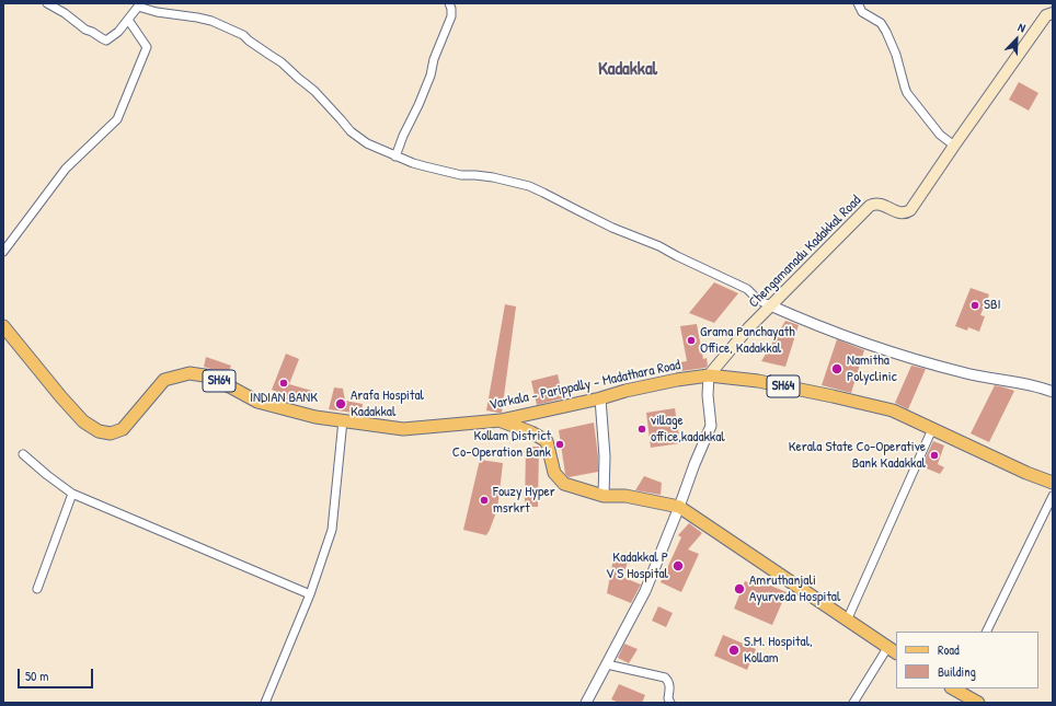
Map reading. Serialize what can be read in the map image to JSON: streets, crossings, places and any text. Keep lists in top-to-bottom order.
{
  "streets": {
    "main road": ["Chengamanadu Kadakkal Road", "SH64", "Varkala - Parippally - Madathara Road"]
  },
  "crossings": [
    ["Chengamanadu Kadakkal Road", "Varkala - Parippally - Madathara Road"]
  ],
  "districts": ["Kadakkal"],
  "places": [
    "SBI",
    "Grama Panchayath Office, Kadakkal",
    "Namitha Polyclinic",
    "INDIAN BANK",
    "Arafa Hospital Kadakkal",
    "village office,kadakkal",
    "Kollam District Co-Operation Bank",
    "Kerala State Co-Operative Bank Kadakkal",
    "Fouzy Hyper msrkrt",
    "Kadakkal P V S Hospital",
    "Amruthanjali Ayurveda Hospital",
    "S.M. Hospital, Kollam"
  ],
  "legend": ["Road", "Building"],
  "scale_bar": "50 m",
  "north": "top right"
}
